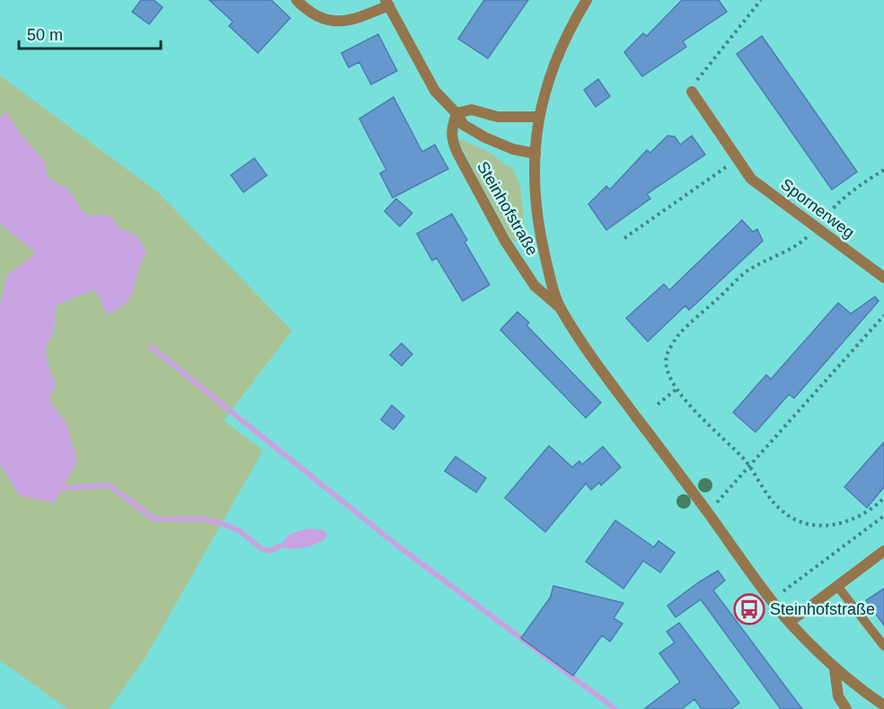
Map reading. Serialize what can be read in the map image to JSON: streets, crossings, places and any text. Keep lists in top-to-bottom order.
{
  "streets": {
    "street": ["Steinhofstraße", "Spornerweg"]
  },
  "places": {
    "bus stop": ["Steinhofstraße"]
  },
  "scale_bar": "50 m"
}
